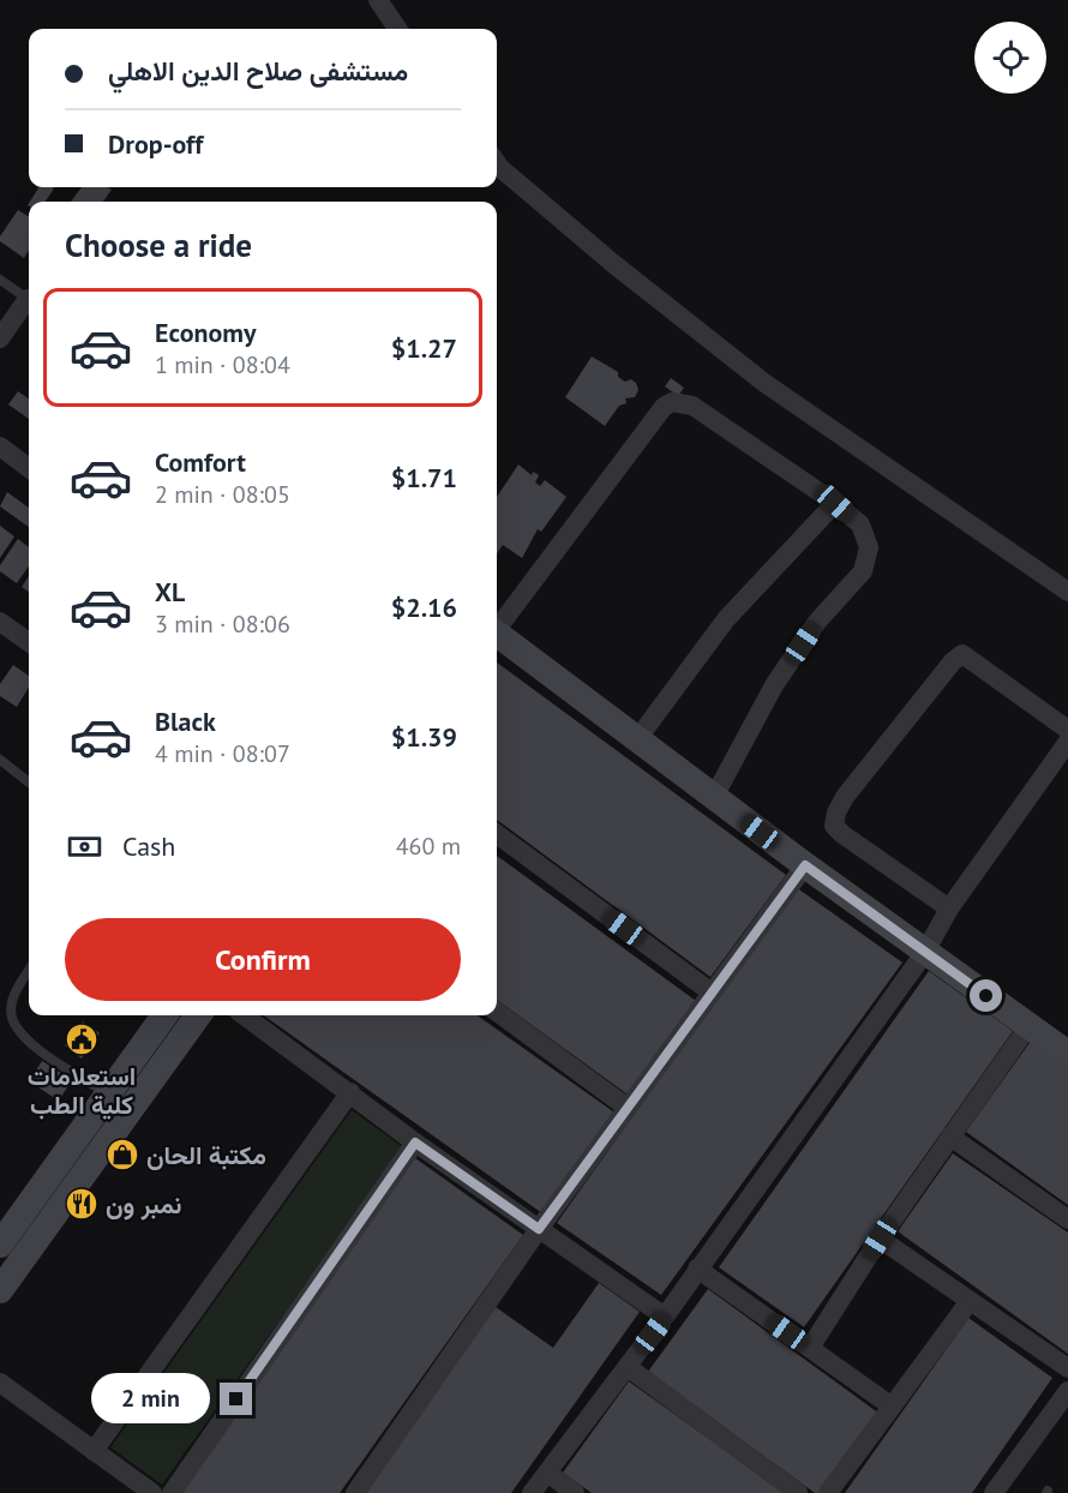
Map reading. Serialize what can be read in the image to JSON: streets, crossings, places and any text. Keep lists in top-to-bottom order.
{
  "places": {
    "public building": ["استعلامات كلية الطب"],
    "shop": ["مكتبة الحان"],
    "restaurant": ["نمبر ون"]
  },
  "page": {
    "banner": ["مستشفى صلاح الدين الاهلي", "Drop-off"],
    "heading": "Choose a ride",
    "list": [
      {
        "name": "Economy",
        "note": "1 min · 08:04",
        "value": "$1.27"
      },
      {
        "name": "Comfort",
        "note": "2 min · 08:05",
        "value": "$1.71"
      },
      {
        "name": "XL",
        "note": "3 min · 08:06",
        "value": "$2.16"
      },
      {
        "name": "Black",
        "note": "4 min · 08:07",
        "value": "$1.39"
      }
    ],
    "pay": ["Cash", "460 m"],
    "buttons": "Confirm",
    "bubble": "2 min"
  }
}
